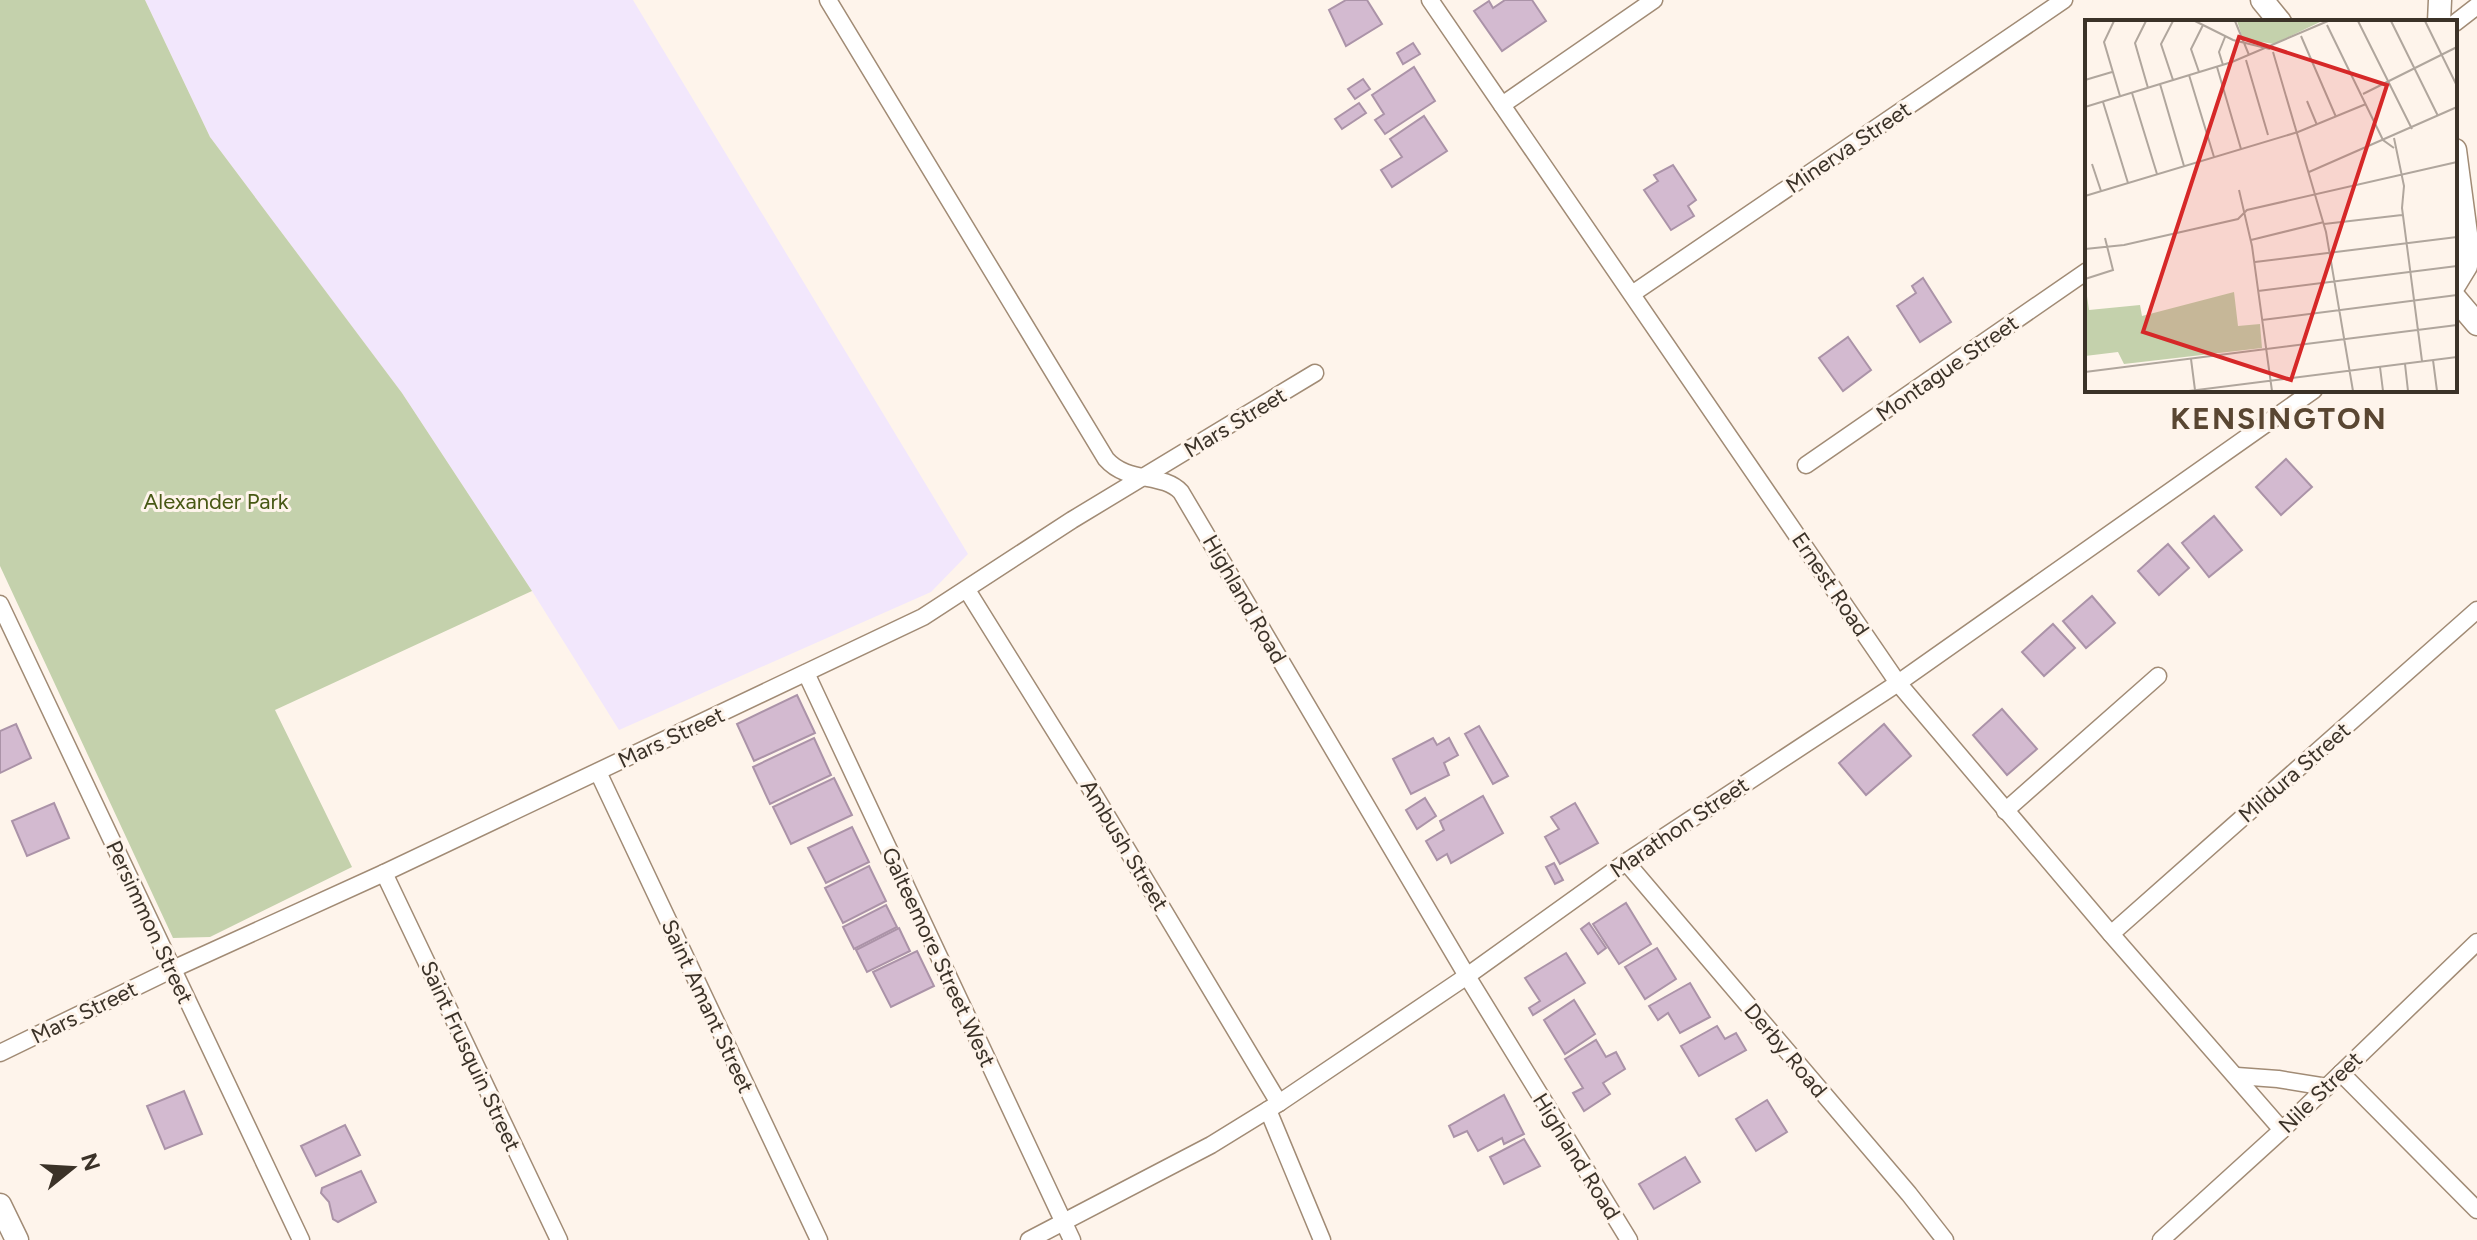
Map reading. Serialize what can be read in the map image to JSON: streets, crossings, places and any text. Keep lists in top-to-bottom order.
{
  "streets": {
    "street": [
      "Minerva Street",
      "Montague Street",
      "Mars Street",
      "Ernest Road",
      "Highland Road",
      "Mildura Street",
      "Marathon Street",
      "Ambush Street",
      "Persimmon Street",
      "Galteemore Street West",
      "Saint Amant Street",
      "Derby Road",
      "Saint Frusquin Street",
      "Nile Street"
    ]
  },
  "crossings": [
    ["Minerva Street", "Ernest Road"],
    ["Mars Street", "Highland Road"],
    ["Mars Street", "Ambush Street"],
    ["Mars Street", "Persimmon Street"],
    ["Mars Street", "Galteemore Street West"],
    ["Mars Street", "Saint Amant Street"],
    ["Mars Street", "Saint Frusquin Street"],
    ["Ernest Road", "Mildura Street"],
    ["Ernest Road", "Marathon Street"],
    ["Ernest Road", "Nile Street"],
    ["Highland Road", "Marathon Street"],
    ["Marathon Street", "Ambush Street"],
    ["Marathon Street", "Galteemore Street West"],
    ["Marathon Street", "Derby Road"]
  ],
  "districts": ["KENSINGTON"],
  "parks": ["Alexander Park"],
  "north": "right"
}
